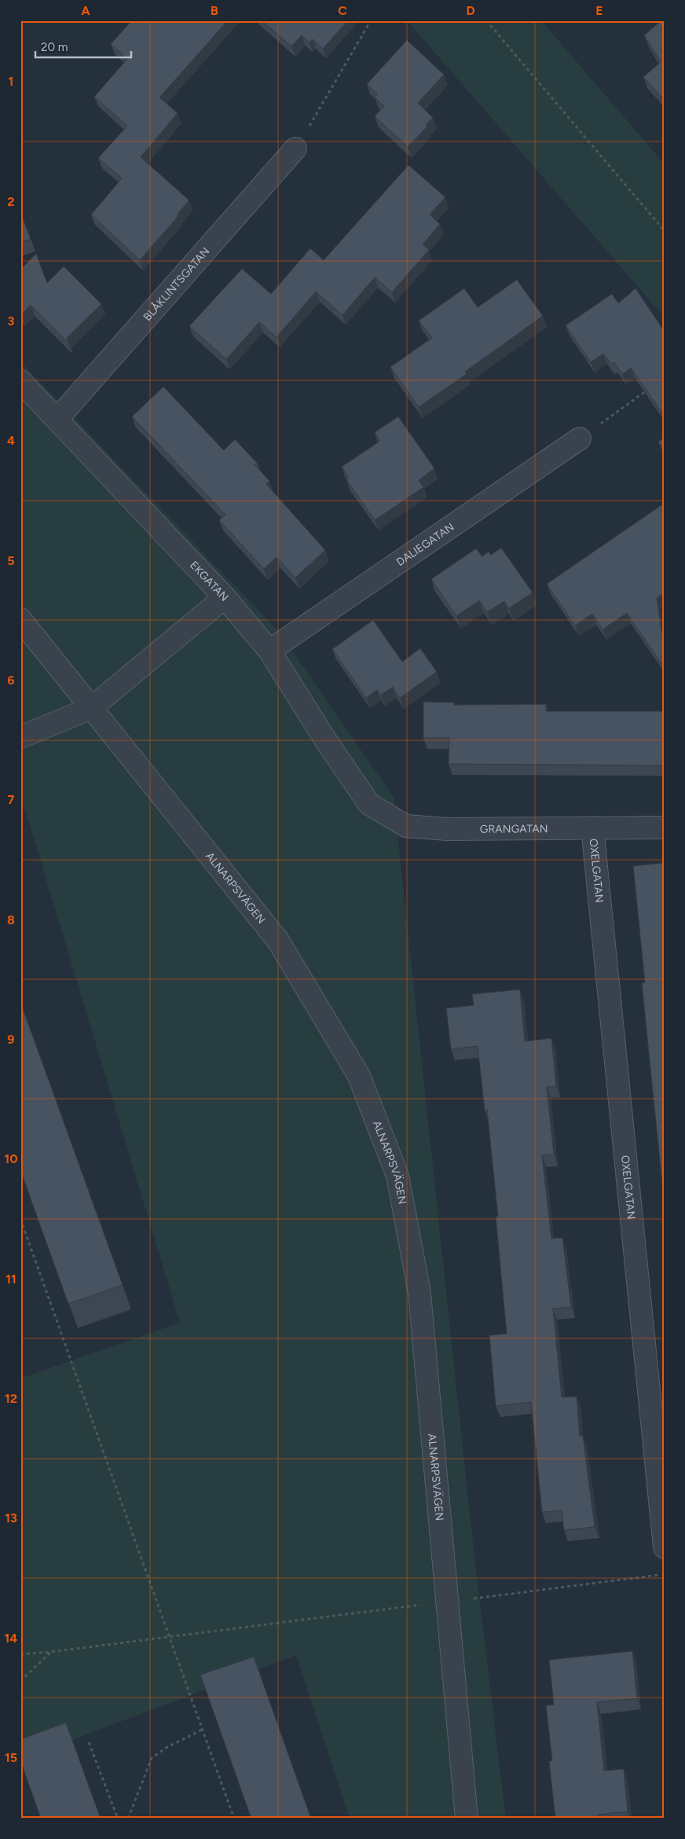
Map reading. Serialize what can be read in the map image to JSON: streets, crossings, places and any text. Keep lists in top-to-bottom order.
{
  "streets": {
    "street": [
      "BLÅKLINTSGATAN",
      "DALIEGATAN",
      "EKGATAN",
      "GRANGATAN",
      "OXELGATAN",
      "ALNARPSVÄGEN"
    ]
  },
  "crossings": [
    ["BLÅKLINTSGATAN", "EKGATAN"],
    ["DALIEGATAN", "EKGATAN"],
    ["EKGATAN", "GRANGATAN"],
    ["GRANGATAN", "OXELGATAN"]
  ],
  "scale_bar": "20 m",
  "grid": {
    "columns": [
      "A",
      "B",
      "C",
      "D",
      "E"
    ],
    "rows": [
      "1",
      "2",
      "3",
      "4",
      "5",
      "6",
      "7",
      "8",
      "9",
      "10",
      "11",
      "12",
      "13",
      "14",
      "15"
    ]
  }
}
